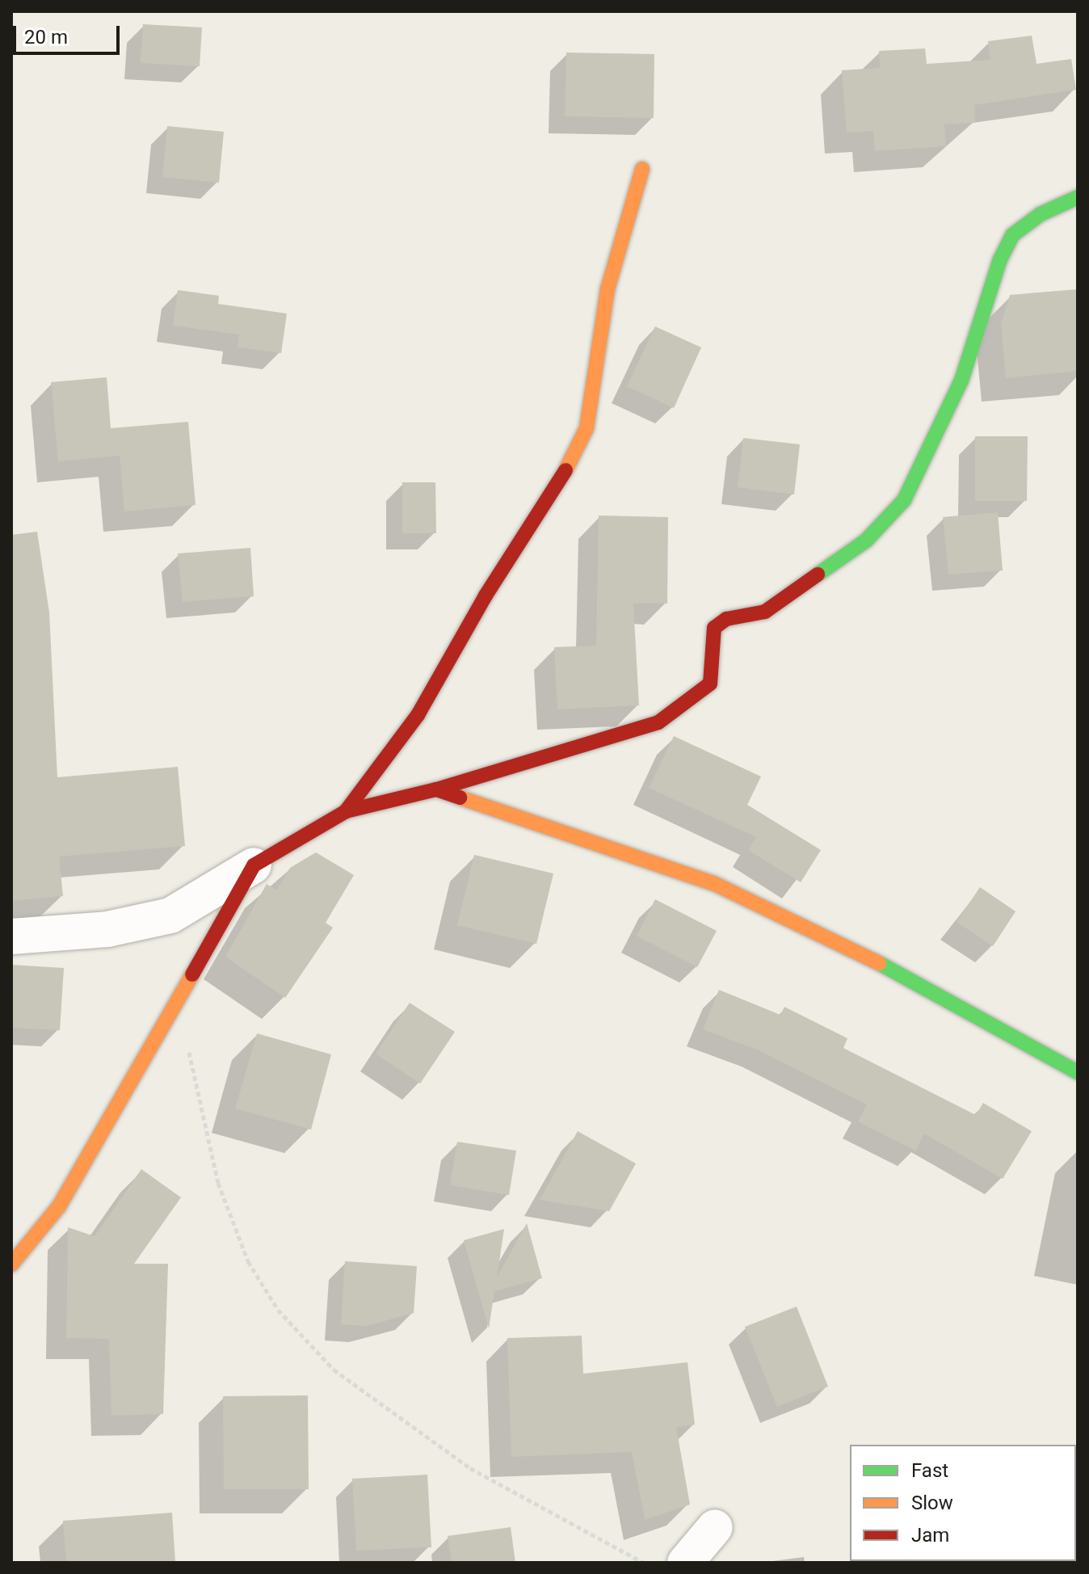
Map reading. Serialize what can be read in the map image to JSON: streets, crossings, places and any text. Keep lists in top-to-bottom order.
{
  "legend": ["Fast", "Slow", "Jam"],
  "scale_bar": "20 m"
}
